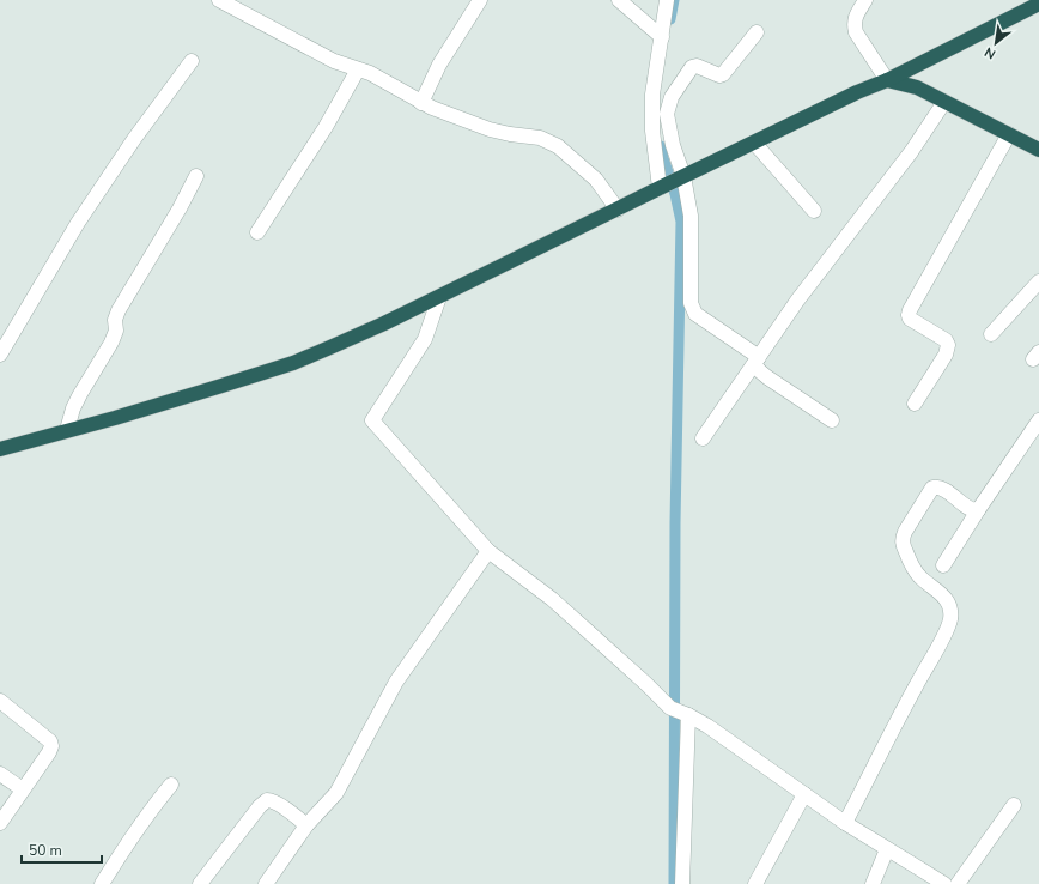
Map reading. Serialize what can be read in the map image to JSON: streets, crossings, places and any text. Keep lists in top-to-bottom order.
{
  "scale_bar": "50 m",
  "north": "bottom left"
}
